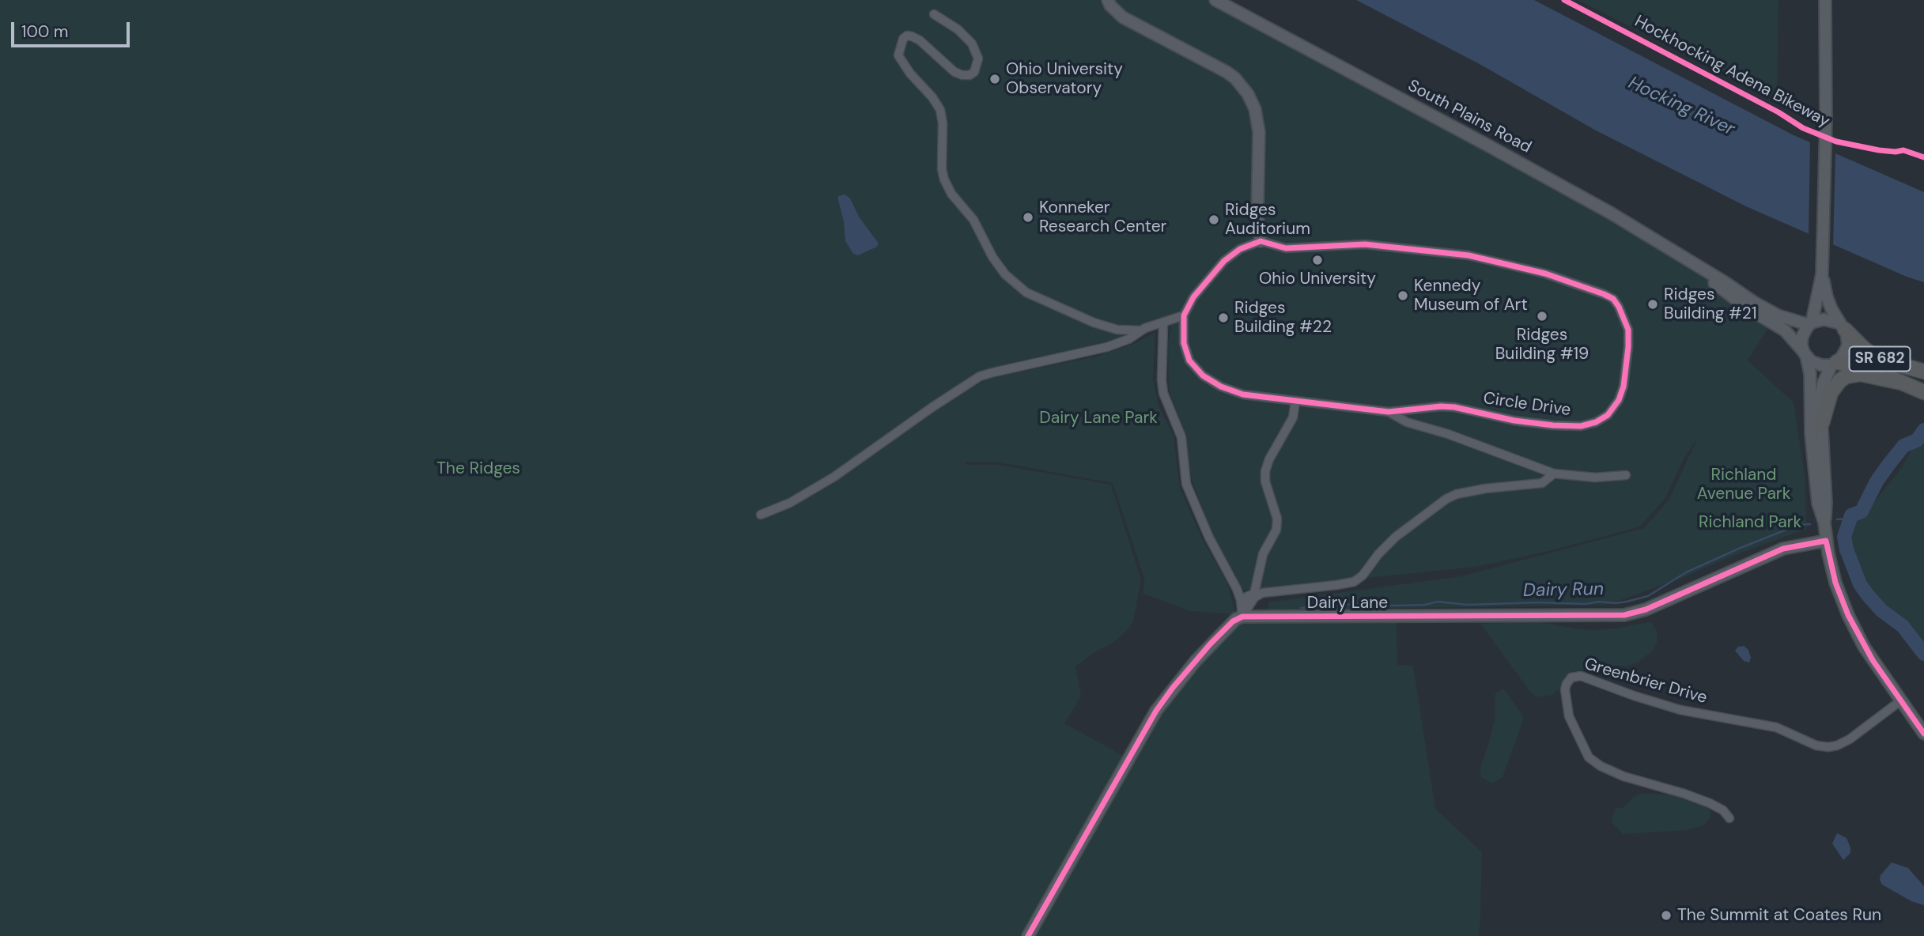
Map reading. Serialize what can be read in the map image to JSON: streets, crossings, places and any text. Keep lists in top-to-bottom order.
{
  "streets": {
    "highway": ["SR 682"],
    "main road": ["South Plains Road", "Dairy Lane"],
    "street": ["Circle Drive", "Greenbrier Drive"],
    "cycle path": ["Hockhocking Adena Bikeway"]
  },
  "crossings": [
    ["South Plains Road", "SR 682"]
  ],
  "water": ["Hocking River", "Dairy Run"],
  "parks": [
    "Dairy Lane Park",
    "The Ridges",
    "Richland Avenue Park",
    "Richland Park"
  ],
  "places": [
    "Ohio University Observatory",
    "Konneker Research Center",
    "Ridges Auditorium",
    "Ohio University",
    "Kennedy Museum of Art",
    "Ridges Building #21",
    "Ridges Building #19",
    "Ridges Building #22",
    "The Summit at Coates Run"
  ],
  "scale_bar": "100 m"
}
